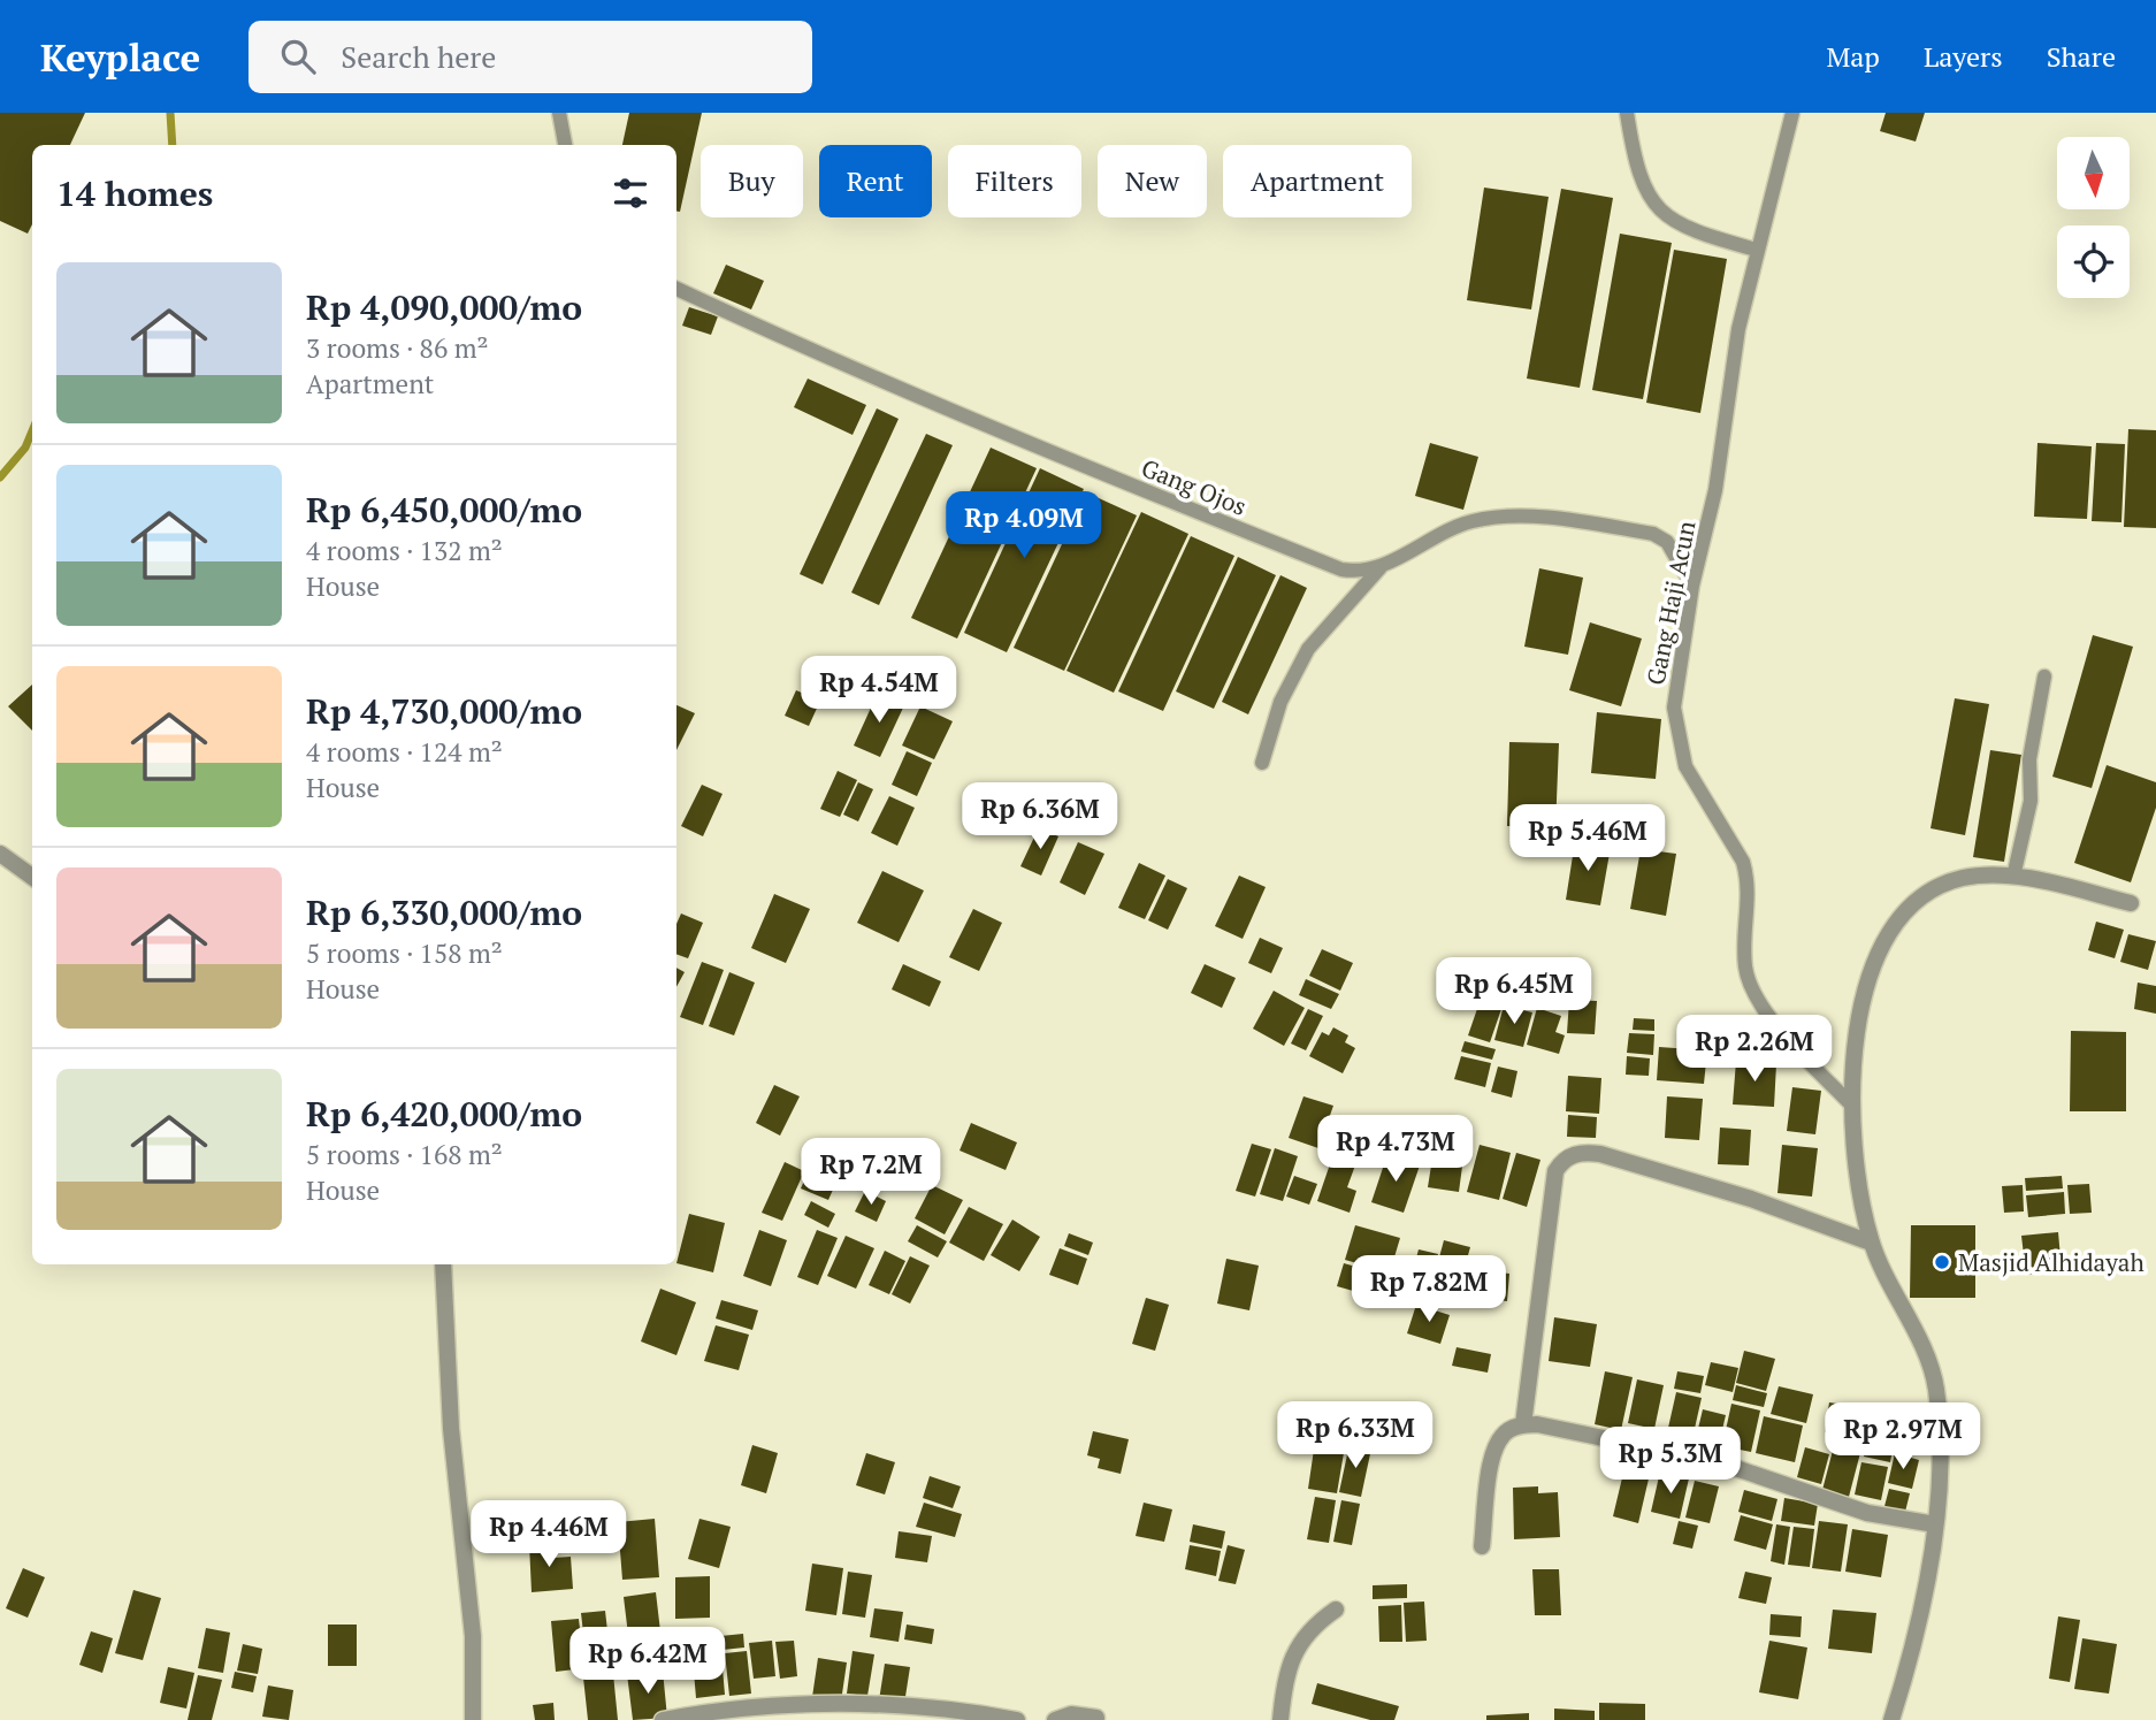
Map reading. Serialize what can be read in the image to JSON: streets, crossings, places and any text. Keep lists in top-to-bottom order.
{
  "streets": {
    "lane": ["Gang Ojos", "Gang Haji Acun"]
  },
  "crossings": [
    ["Gang Ojos", "Gang Haji Acun"]
  ],
  "places": ["Masjid Alhidayah"],
  "north": "bottom",
  "page": {
    "header": "Keyplace",
    "search": "Search here",
    "nav": ["Map", "Layers", "Share"],
    "chip": [
      "Buy",
      "Rent",
      "Filters",
      "New",
      "Apartment"
    ],
    "heading": "14 homes",
    "list": [
      {
        "name": "Rp 4,090,000/mo",
        "note": "3 rooms · 86 m² · Apartment"
      },
      {
        "name": "Rp 6,450,000/mo",
        "note": "4 rooms · 132 m² · House"
      },
      {
        "name": "Rp 4,730,000/mo",
        "note": "4 rooms · 124 m² · House"
      },
      {
        "name": "Rp 6,330,000/mo",
        "note": "5 rooms · 158 m² · House"
      },
      {
        "name": "Rp 6,420,000/mo",
        "note": "5 rooms · 168 m² · House"
      }
    ],
    "price": [
      "Rp 4.09M",
      "Rp 4.54M",
      "Rp 6.36M",
      "Rp 5.46M",
      "Rp 6.45M",
      "Rp 2.26M",
      "Rp 4.73M",
      "Rp 7.2M",
      "Rp 7.82M",
      "Rp 6.33M",
      "Rp 2.97M",
      "Rp 5.3M",
      "Rp 4.46M",
      "Rp 6.42M"
    ]
  }
}
